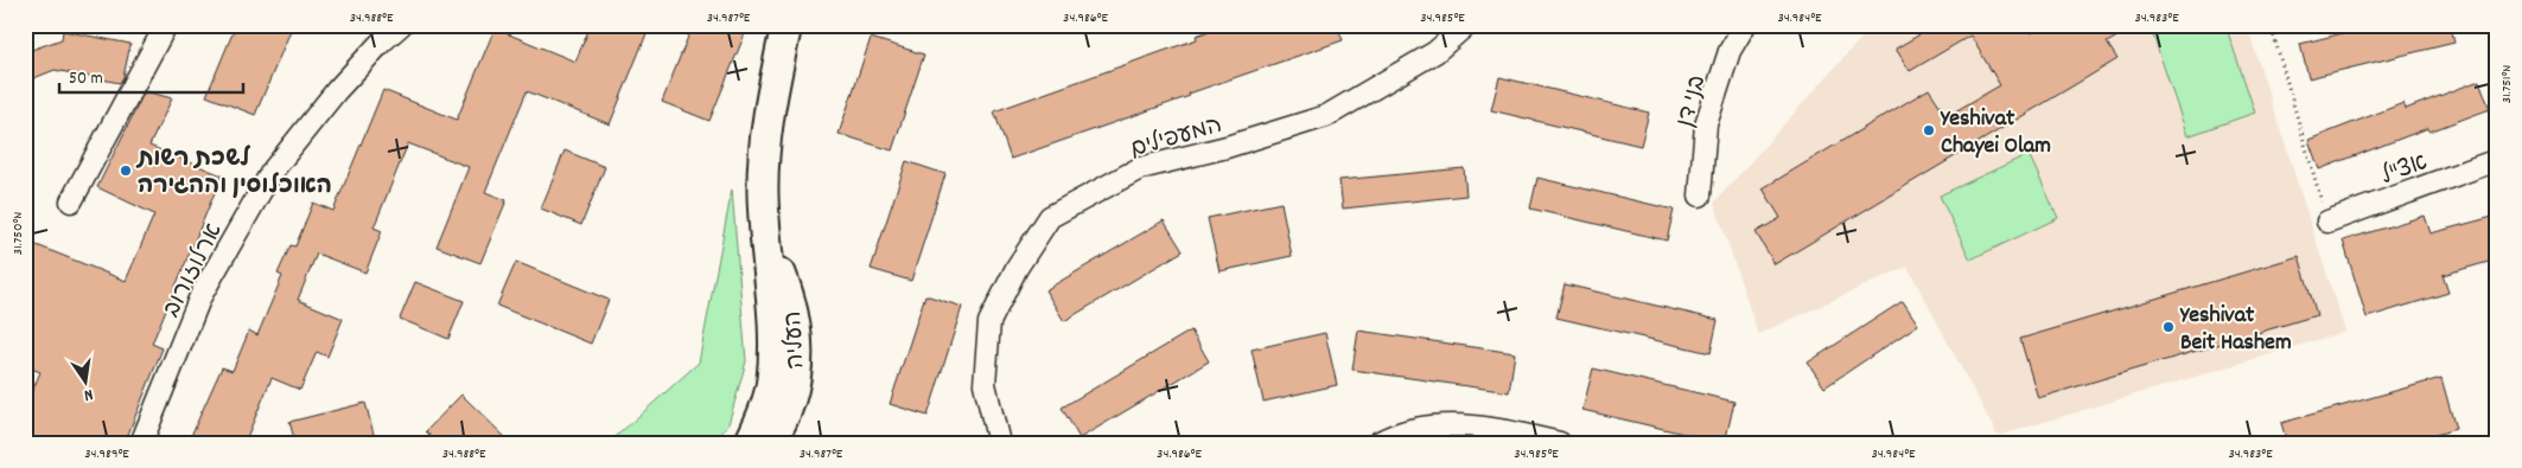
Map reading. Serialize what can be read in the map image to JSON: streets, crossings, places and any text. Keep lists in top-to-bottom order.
{
  "streets": {
    "main road": ["העליה"],
    "street": [
      "בני דן",
      "המעפילים",
      "אצ\"ל",
      "ארלוזורוב"
    ]
  },
  "places": ["Yeshivat Chayei Olam", "לשכת רשות האוכלוסין וההגירה", "Yeshivat Beit Hashem"],
  "scale_bar": "50 m",
  "north": "bottom",
  "coordinates": [
    "34.988°E",
    "34.987°E",
    "34.986°E",
    "34.985°E",
    "34.984°E",
    "34.983°E",
    "31.751°N",
    "31.750°N",
    "34.989°E"
  ]
}
